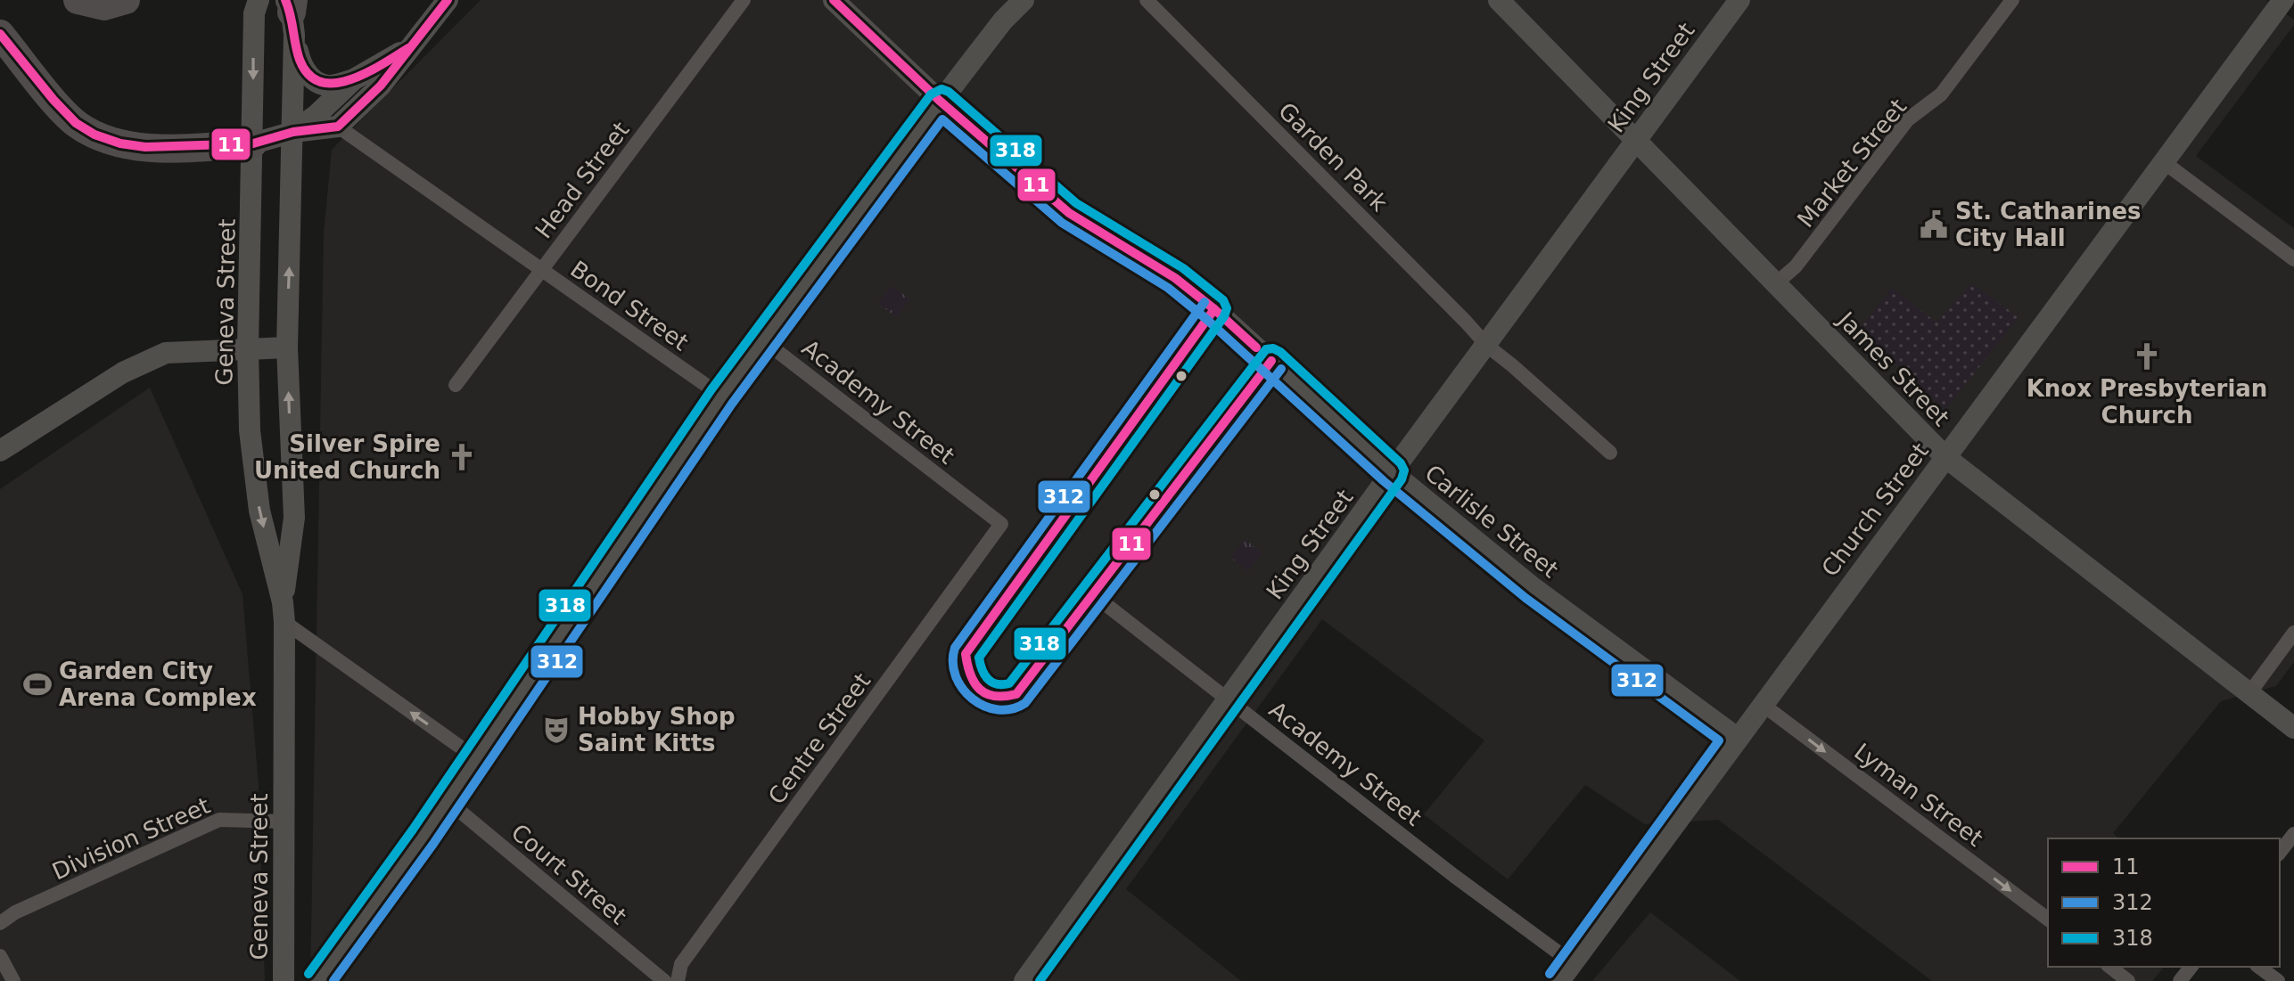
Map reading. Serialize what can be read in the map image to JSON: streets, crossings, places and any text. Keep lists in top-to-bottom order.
{
  "streets": {
    "street": [
      "King Street",
      "Garden Park",
      "Market Street",
      "Head Street",
      "Geneva Street",
      "Bond Street",
      "James Street",
      "Academy Street",
      "Church Street",
      "Carlisle Street",
      "Centre Street",
      "Lyman Street",
      "Division Street",
      "Court Street"
    ]
  },
  "crossings": [
    ["King Street", "Garden Park"],
    ["King Street", "James Street"],
    ["King Street", "Academy Street"],
    ["King Street", "Carlisle Street"],
    ["Market Street", "James Street"],
    ["Head Street", "Bond Street"],
    ["Geneva Street", "Division Street"],
    ["James Street", "Church Street"],
    ["Academy Street", "Church Street"],
    ["Academy Street", "Centre Street"],
    ["Church Street", "Carlisle Street"],
    ["Church Street", "Lyman Street"]
  ],
  "one_way": ["Lyman Street"],
  "places": {
    "public building": ["St. Catharines City Hall"],
    "church": ["Knox Presbyterian Church", "Silver Spire United Church"],
    "sports": ["Garden City Arena Complex"],
    "theatre": ["Hobby Shop Saint Kitts"]
  },
  "lines": ["transit line 11", "transit line 318", "transit line 312"],
  "legend": ["11", "312", "318"]
}
